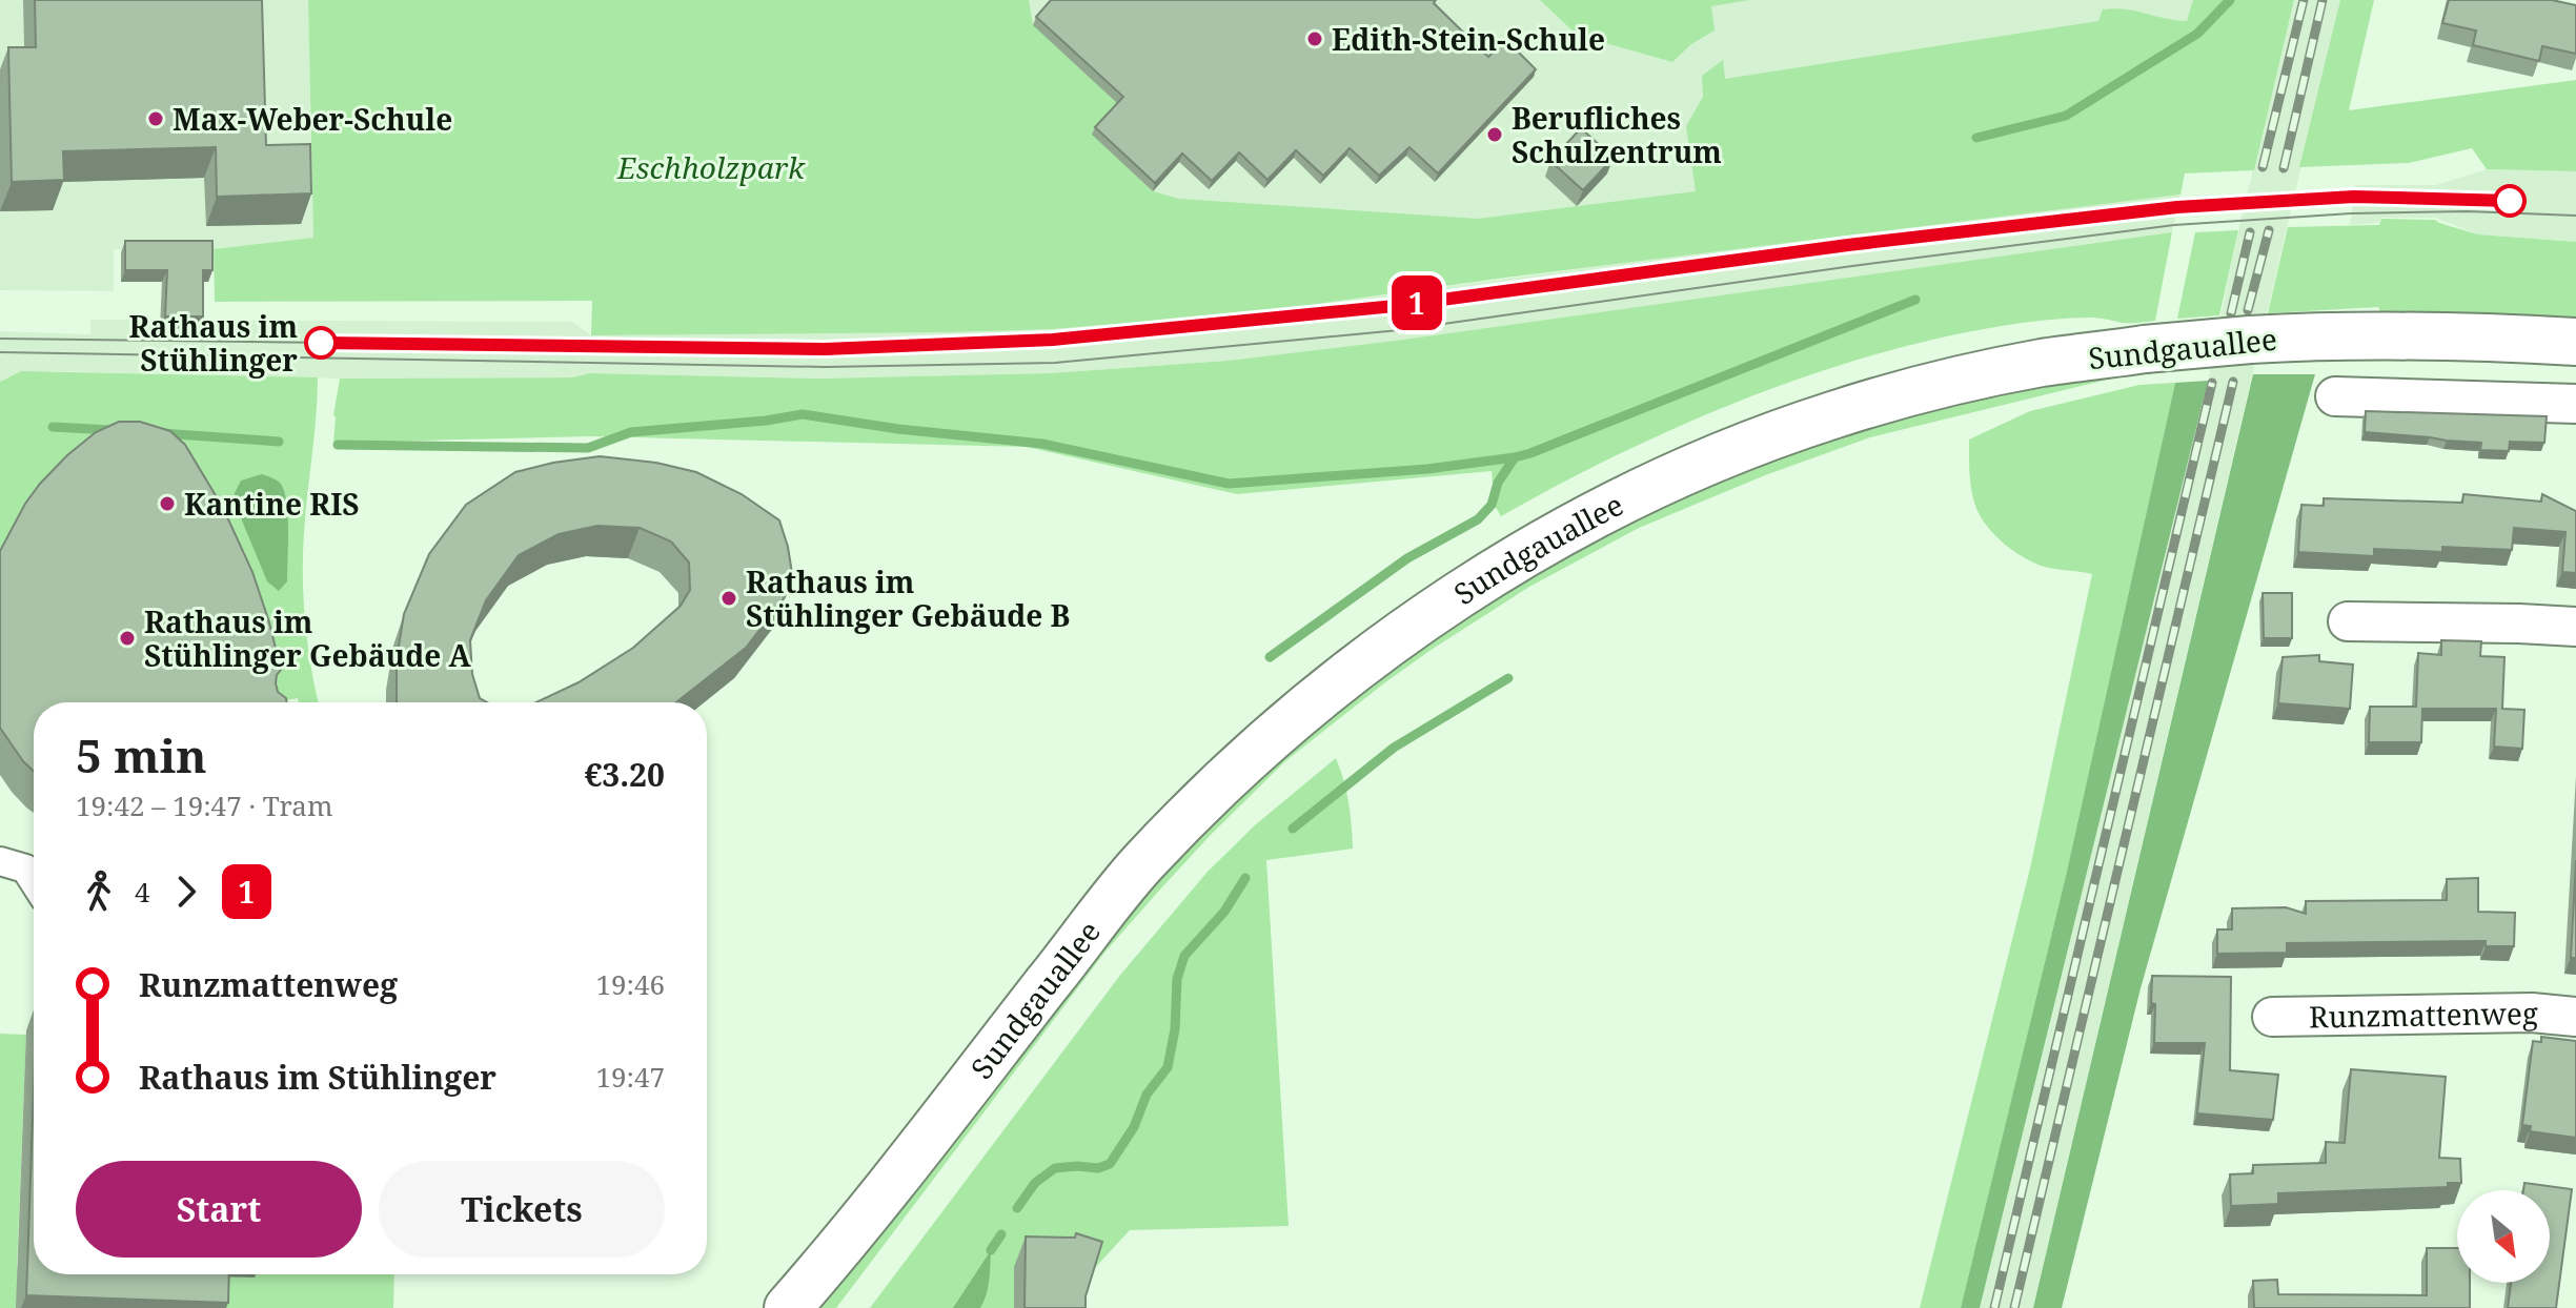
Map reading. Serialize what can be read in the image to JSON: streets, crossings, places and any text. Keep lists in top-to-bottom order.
{
  "streets": {
    "street": ["Sundgauallee", "Runzmattenweg"]
  },
  "parks": ["Eschholzpark"],
  "places": [
    "Edith-Stein-Schule",
    "Max-Weber-Schule",
    "Berufliches Schulzentrum",
    "Rathaus im Stühlinger",
    "Kantine RIS",
    "Rathaus im Stühlinger Gebäude B",
    "Rathaus im Stühlinger Gebäude A"
  ],
  "lines": ["tram line 1"],
  "north": "bottom right",
  "page": {
    "on_map": "1",
    "heading": ["5 min", "19:42 – 19:47 · Tram", "€3.20"],
    "legs": ["4", "1"],
    "list": [
      {
        "name": "Runzmattenweg",
        "value": "19:46"
      },
      {
        "name": "Rathaus im Stühlinger",
        "value": "19:47"
      }
    ],
    "buttons": ["Start", "Tickets"]
  }
}
